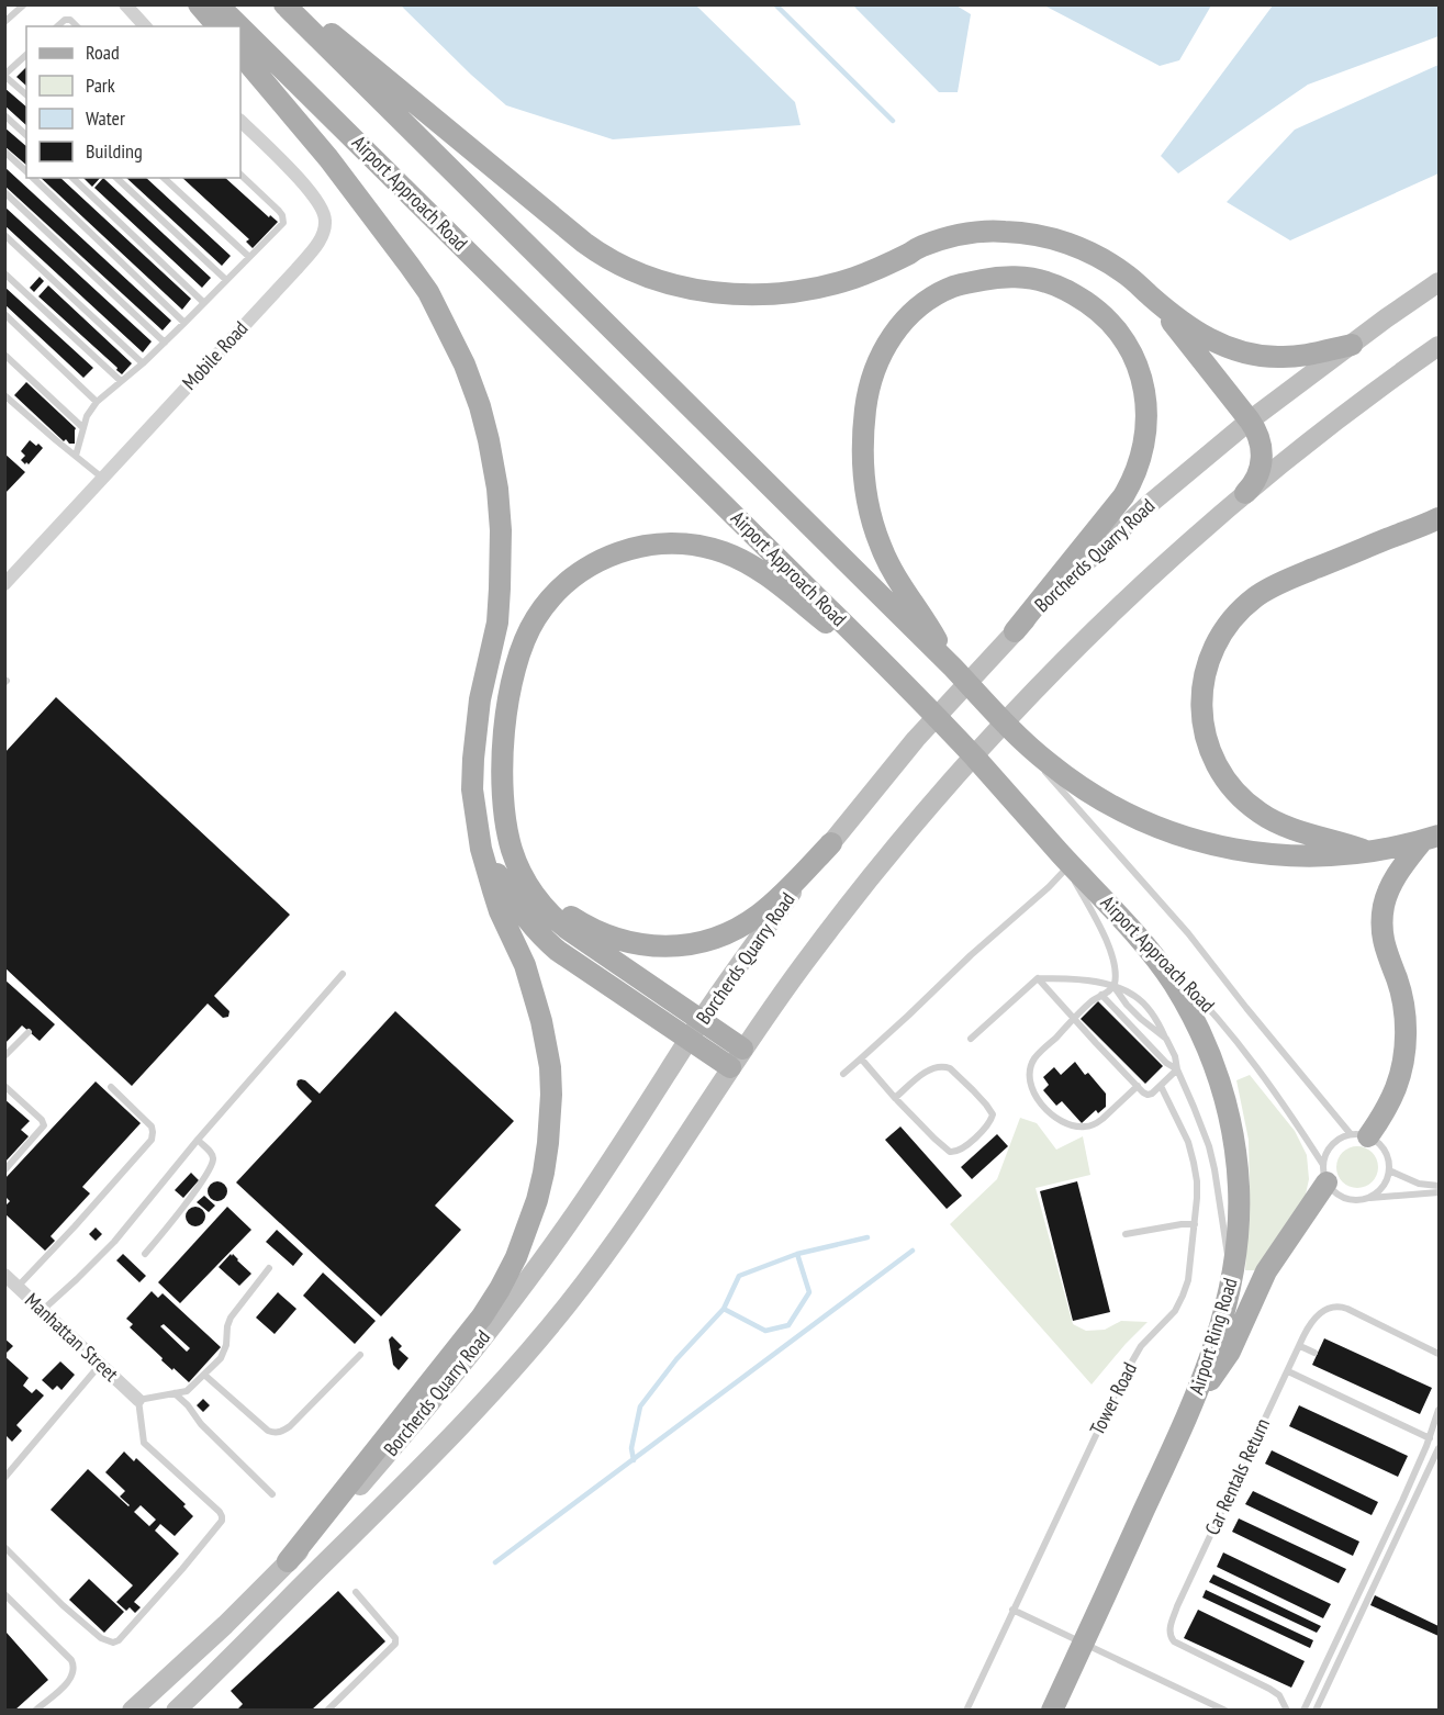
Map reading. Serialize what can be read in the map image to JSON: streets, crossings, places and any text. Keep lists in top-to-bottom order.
{
  "streets": {
    "main road": ["Airport Approach Road", "Borcherds Quarry Road", "Airport Ring Road"],
    "street": ["Mobile Road", "Manhattan Street"],
    "lane": ["Tower Road", "Car Rentals Return"]
  },
  "crossings": [
    ["Airport Approach Road", "Airport Ring Road"]
  ],
  "legend": [
    "Road",
    "Park",
    "Water",
    "Building"
  ]
}
